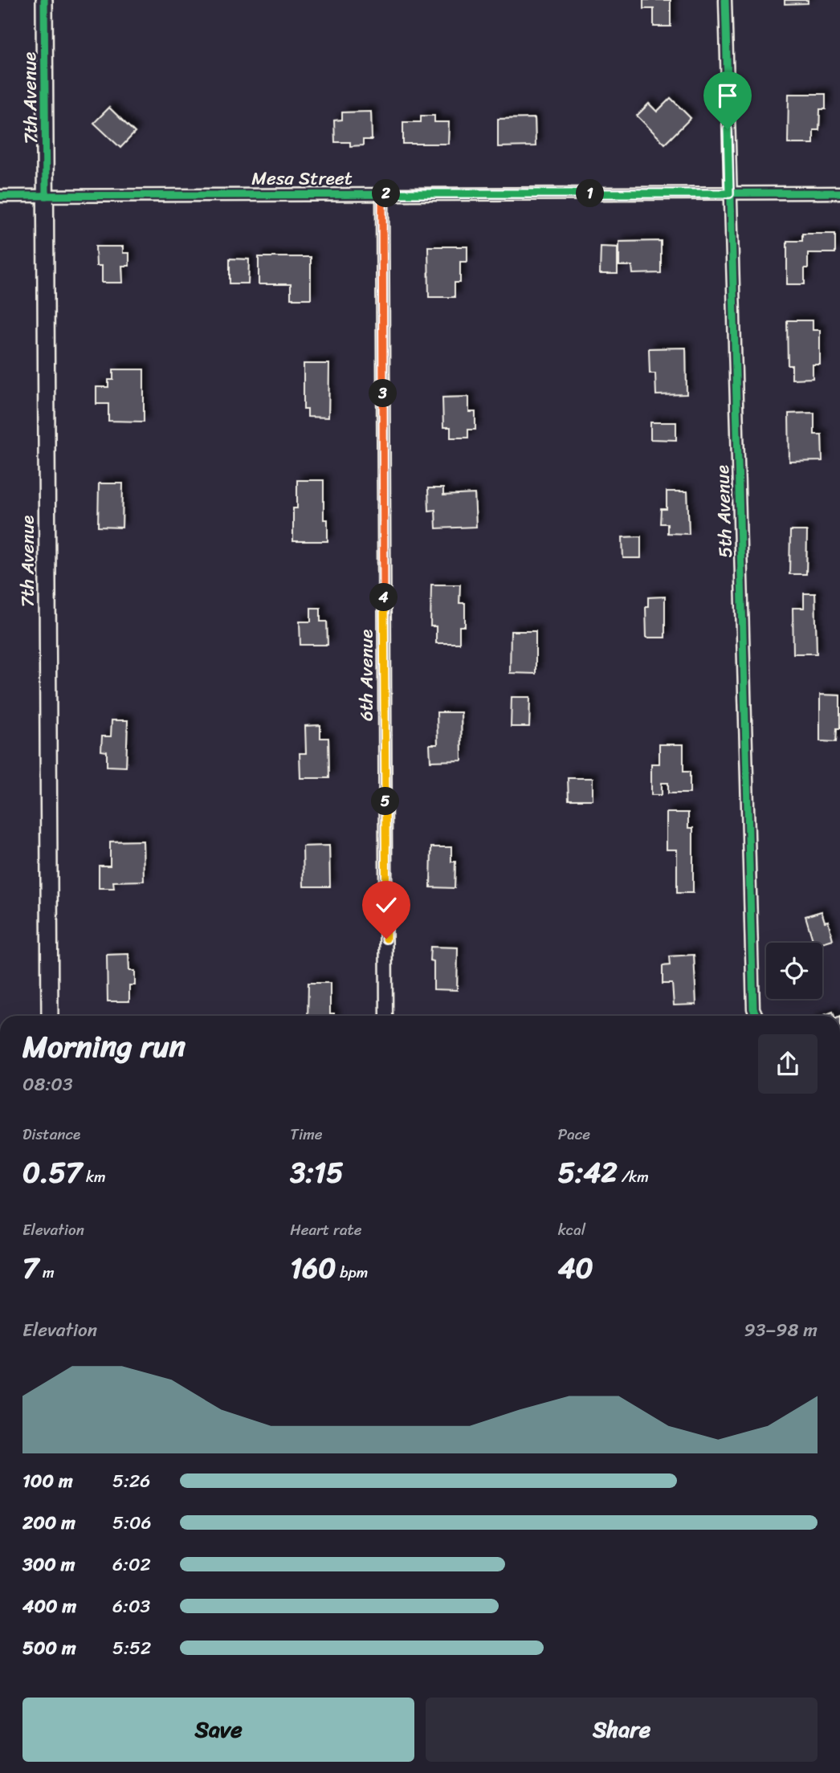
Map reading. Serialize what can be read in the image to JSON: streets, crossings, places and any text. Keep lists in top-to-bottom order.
{
  "streets": {
    "street": [
      "7th Avenue",
      "Mesa Street",
      "5th Avenue",
      "6th Avenue"
    ]
  },
  "crossings": [
    ["7th Avenue", "Mesa Street"],
    ["Mesa Street", "5th Avenue"],
    ["Mesa Street", "6th Avenue"]
  ],
  "page": {
    "pins": [
      "1",
      "2",
      "3",
      "4",
      "5"
    ],
    "heading": ["Morning run", "08:03"],
    "stats": [
      ["Distance", "0.57 km"],
      ["Time", "3:15"],
      ["Pace", "5:42 /km"],
      ["Elevation", "7 m"],
      ["Heart rate", "160 bpm"],
      ["kcal", "40"]
    ],
    "chart": ["Elevation", "93–98 m"],
    "list": [
      {
        "name": "100 m",
        "note": "5:26"
      },
      {
        "name": "200 m",
        "note": "5:06"
      },
      {
        "name": "300 m",
        "note": "6:02"
      },
      {
        "name": "400 m",
        "note": "6:03"
      },
      {
        "name": "500 m",
        "note": "5:52"
      }
    ],
    "buttons": ["Save", "Share"]
  }
}
